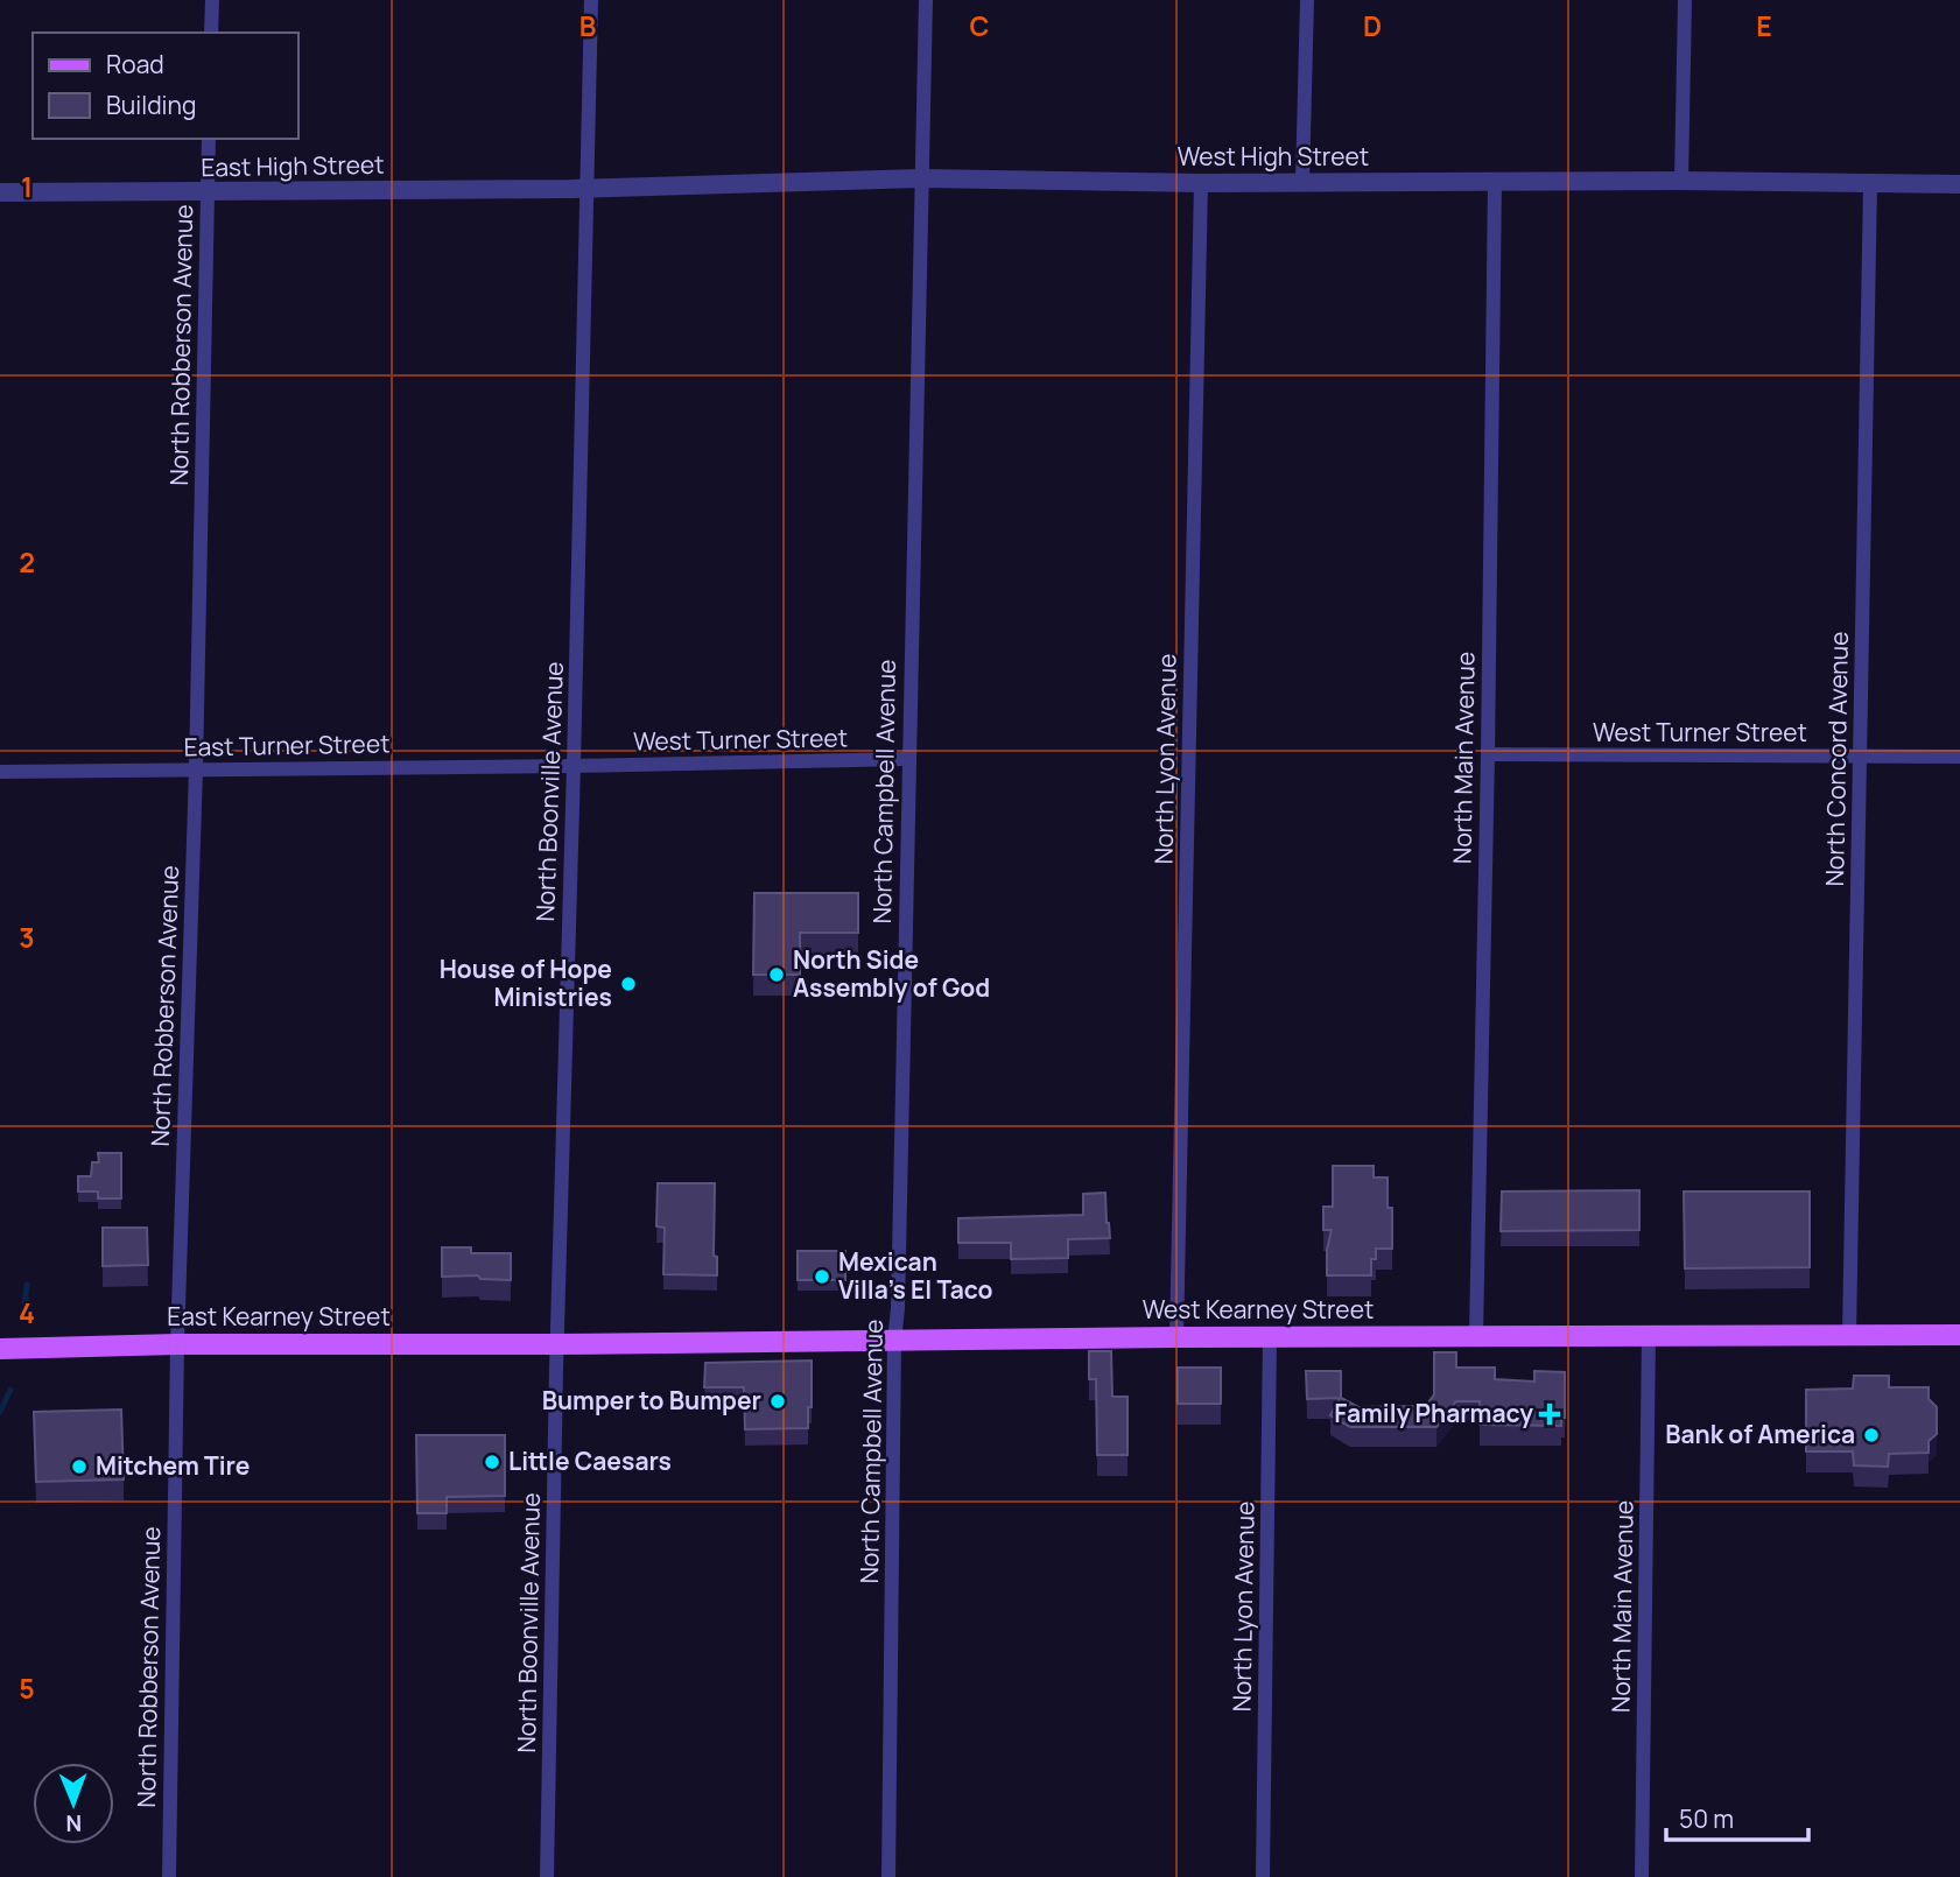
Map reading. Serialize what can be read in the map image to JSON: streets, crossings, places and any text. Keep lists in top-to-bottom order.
{
  "streets": {
    "main road": ["West Kearney Street", "East Kearney Street"],
    "street": [
      "West High Street",
      "East High Street",
      "North Robberson Avenue",
      "West Turner Street",
      "East Turner Street",
      "North Main Avenue",
      "North Lyon Avenue",
      "North Concord Avenue",
      "North Boonville Avenue",
      "North Campbell Avenue"
    ]
  },
  "crossings": [
    ["West High Street", "East High Street"],
    ["West High Street", "North Main Avenue"],
    ["West High Street", "North Lyon Avenue"],
    ["West High Street", "North Concord Avenue"],
    ["West High Street", "North Boonville Avenue"],
    ["West High Street", "North Campbell Avenue"],
    ["East High Street", "North Robberson Avenue"],
    ["East High Street", "North Boonville Avenue"],
    ["North Robberson Avenue", "East Turner Street"],
    ["North Robberson Avenue", "East Kearney Street"],
    ["West Turner Street", "East Turner Street"],
    ["West Turner Street", "North Main Avenue"],
    ["West Turner Street", "North Concord Avenue"],
    ["West Turner Street", "North Boonville Avenue"],
    ["West Turner Street", "North Campbell Avenue"],
    ["East Turner Street", "North Boonville Avenue"],
    ["North Main Avenue", "West Kearney Street"],
    ["North Lyon Avenue", "West Kearney Street"],
    ["North Concord Avenue", "West Kearney Street"],
    ["North Boonville Avenue", "West Kearney Street"],
    ["North Boonville Avenue", "East Kearney Street"],
    ["North Campbell Avenue", "West Kearney Street"],
    ["West Kearney Street", "East Kearney Street"]
  ],
  "places": {
    "other": [
      "North Side Assembly of God",
      "House of Hope Ministries",
      "Mexican Villa's El Taco",
      "Bumper to Bumper",
      "Bank of America",
      "Little Caesars",
      "Mitchem Tire"
    ],
    "health": ["Family Pharmacy"]
  },
  "legend": ["Road", "Building"],
  "scale_bar": "50 m",
  "north": "bottom",
  "grid": {
    "columns": [
      "B",
      "C",
      "D",
      "E"
    ],
    "rows": [
      "1",
      "2",
      "3",
      "4",
      "5"
    ]
  }
}
